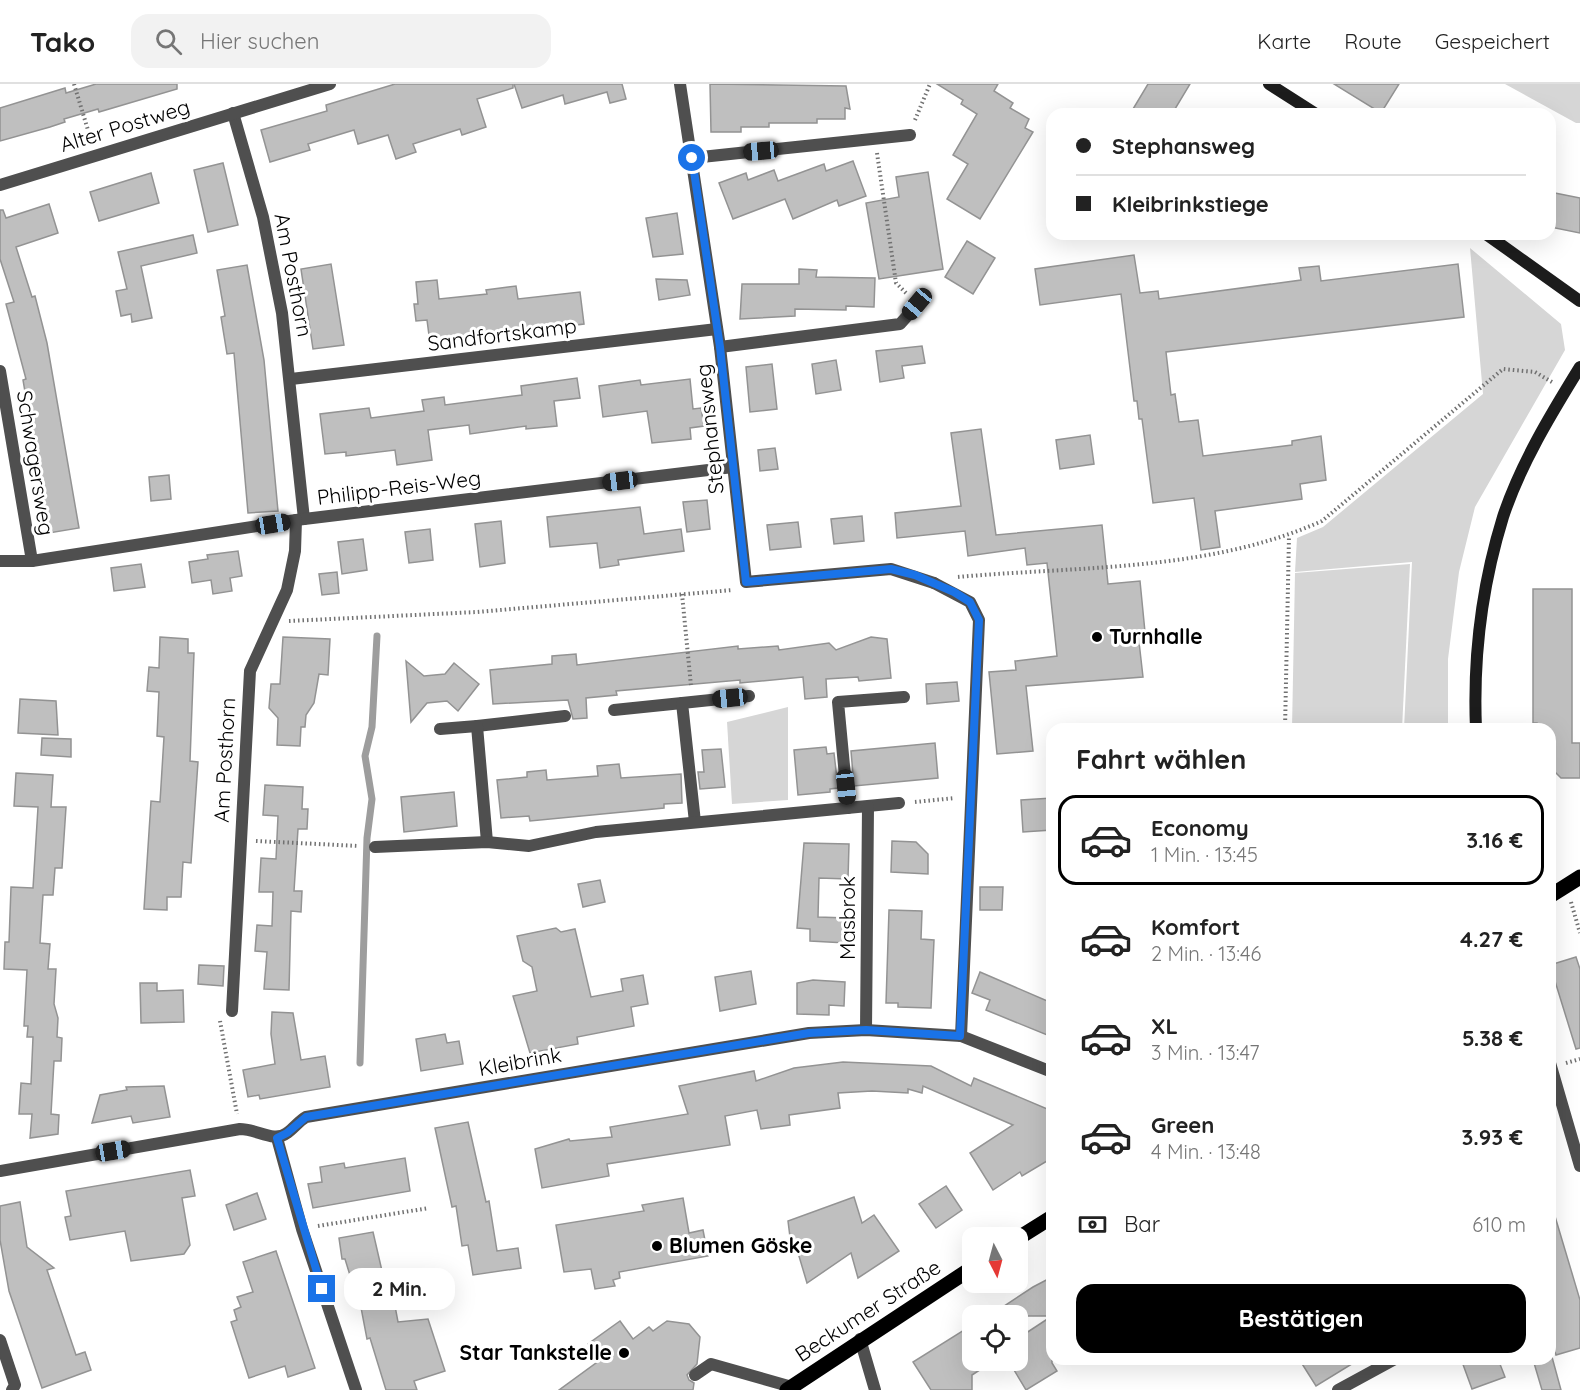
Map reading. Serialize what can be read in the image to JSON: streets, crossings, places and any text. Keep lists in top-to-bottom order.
{
  "streets": {
    "main road": ["Beckumer Straße"],
    "street": [
      "Alter Postweg",
      "Am Posthorn",
      "Sandfortskamp",
      "Stephansweg",
      "Schwagersweg",
      "Philipp-Reis-Weg",
      "Masbrok",
      "Kleibrink"
    ]
  },
  "crossings": [
    ["Alter Postweg", "Am Posthorn"],
    ["Am Posthorn", "Sandfortskamp"],
    ["Am Posthorn", "Philipp-Reis-Weg"],
    ["Sandfortskamp", "Stephansweg"],
    ["Stephansweg", "Philipp-Reis-Weg"],
    ["Schwagersweg", "Philipp-Reis-Weg"],
    ["Masbrok", "Kleibrink"]
  ],
  "places": ["Turnhalle", "Blumen Göske", "Star Tankstelle"],
  "north": "bottom",
  "page": {
    "header": "Tako",
    "search": "Hier suchen",
    "nav": ["Karte", "Route", "Gespeichert"],
    "banner": ["Stephansweg", "Kleibrinkstiege"],
    "heading": "Fahrt wählen",
    "list": [
      {
        "name": "Economy",
        "note": "1 Min. · 13:45",
        "value": "3.16 €"
      },
      {
        "name": "Komfort",
        "note": "2 Min. · 13:46",
        "value": "4.27 €"
      },
      {
        "name": "XL",
        "note": "3 Min. · 13:47",
        "value": "5.38 €"
      },
      {
        "name": "Green",
        "note": "4 Min. · 13:48",
        "value": "3.93 €"
      }
    ],
    "pay": ["Bar", "610 m"],
    "bubble": "2 Min.",
    "buttons": "Bestätigen"
  }
}
